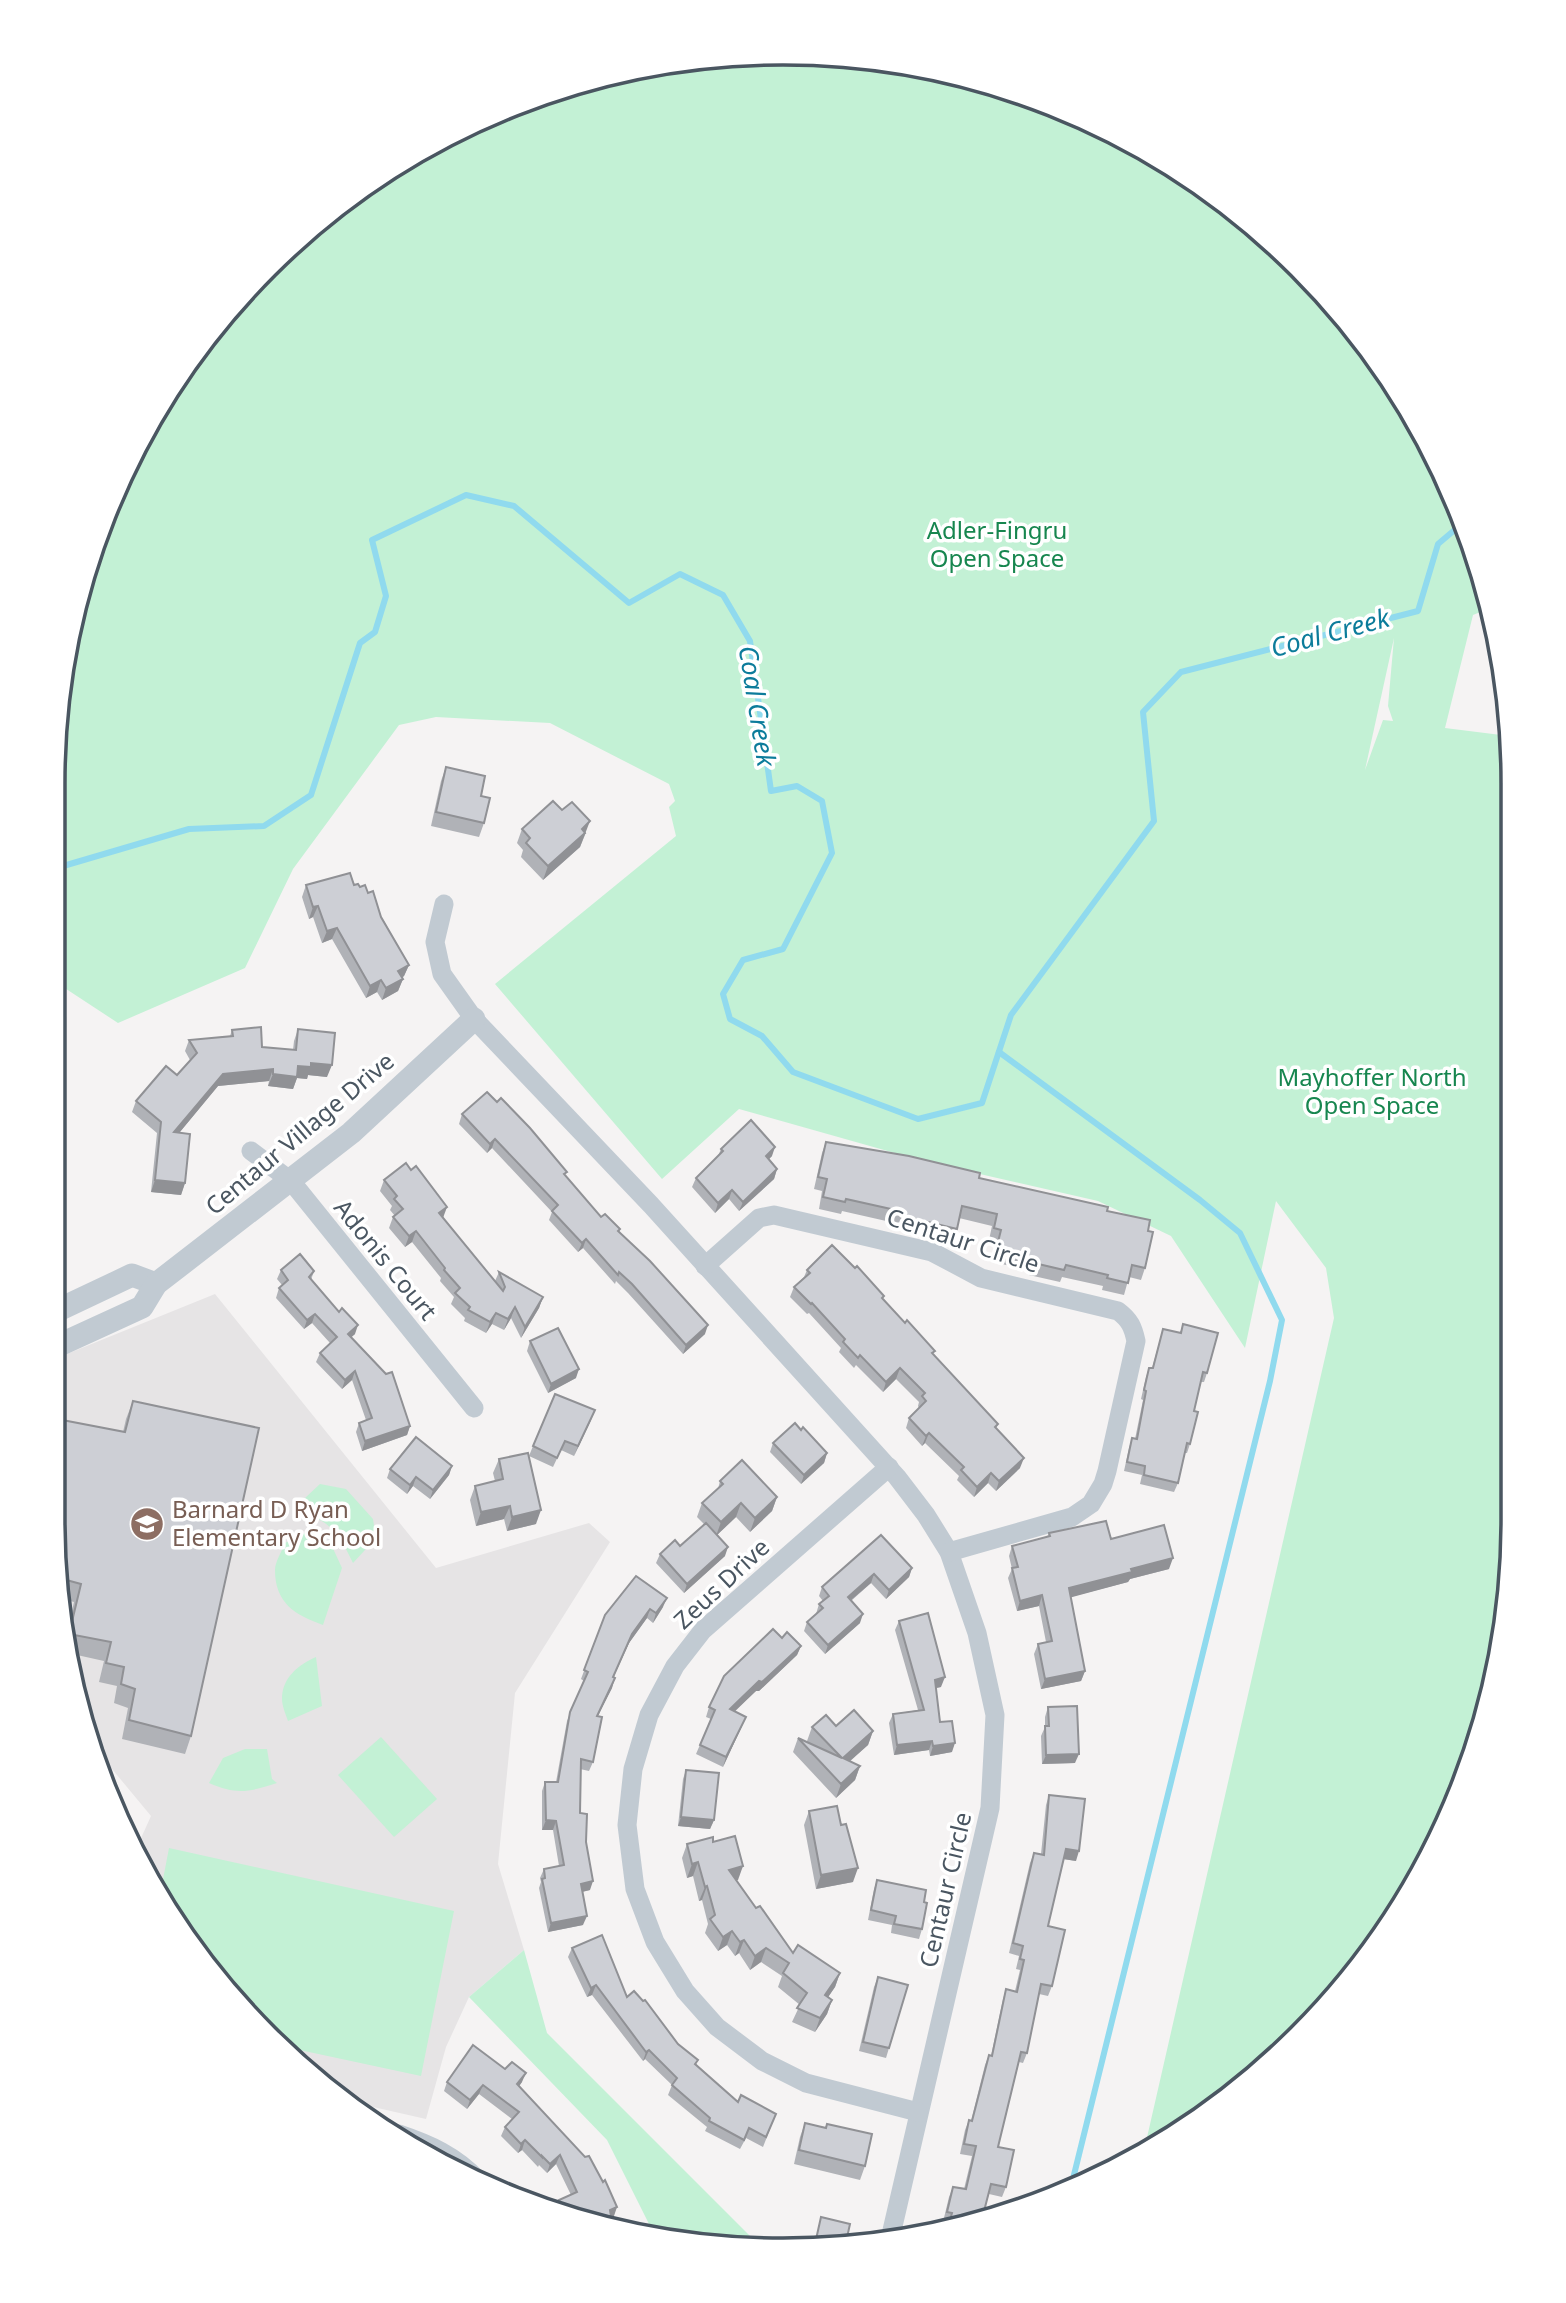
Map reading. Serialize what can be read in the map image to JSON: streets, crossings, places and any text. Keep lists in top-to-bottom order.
{
  "streets": {
    "street": [
      "Centaur Village Drive",
      "Centaur Circle",
      "Adonis Court",
      "Zeus Drive"
    ]
  },
  "crossings": [
    ["Centaur Village Drive", "Centaur Circle"],
    ["Centaur Village Drive", "Adonis Court"],
    ["Centaur Circle", "Zeus Drive"]
  ],
  "water": ["Coal Creek"],
  "parks": ["Adler-Fingru Open Space", "Mayhoffer North Open Space"],
  "places": {
    "school or university": ["Barnard D Ryan Elementary School"]
  }
}
